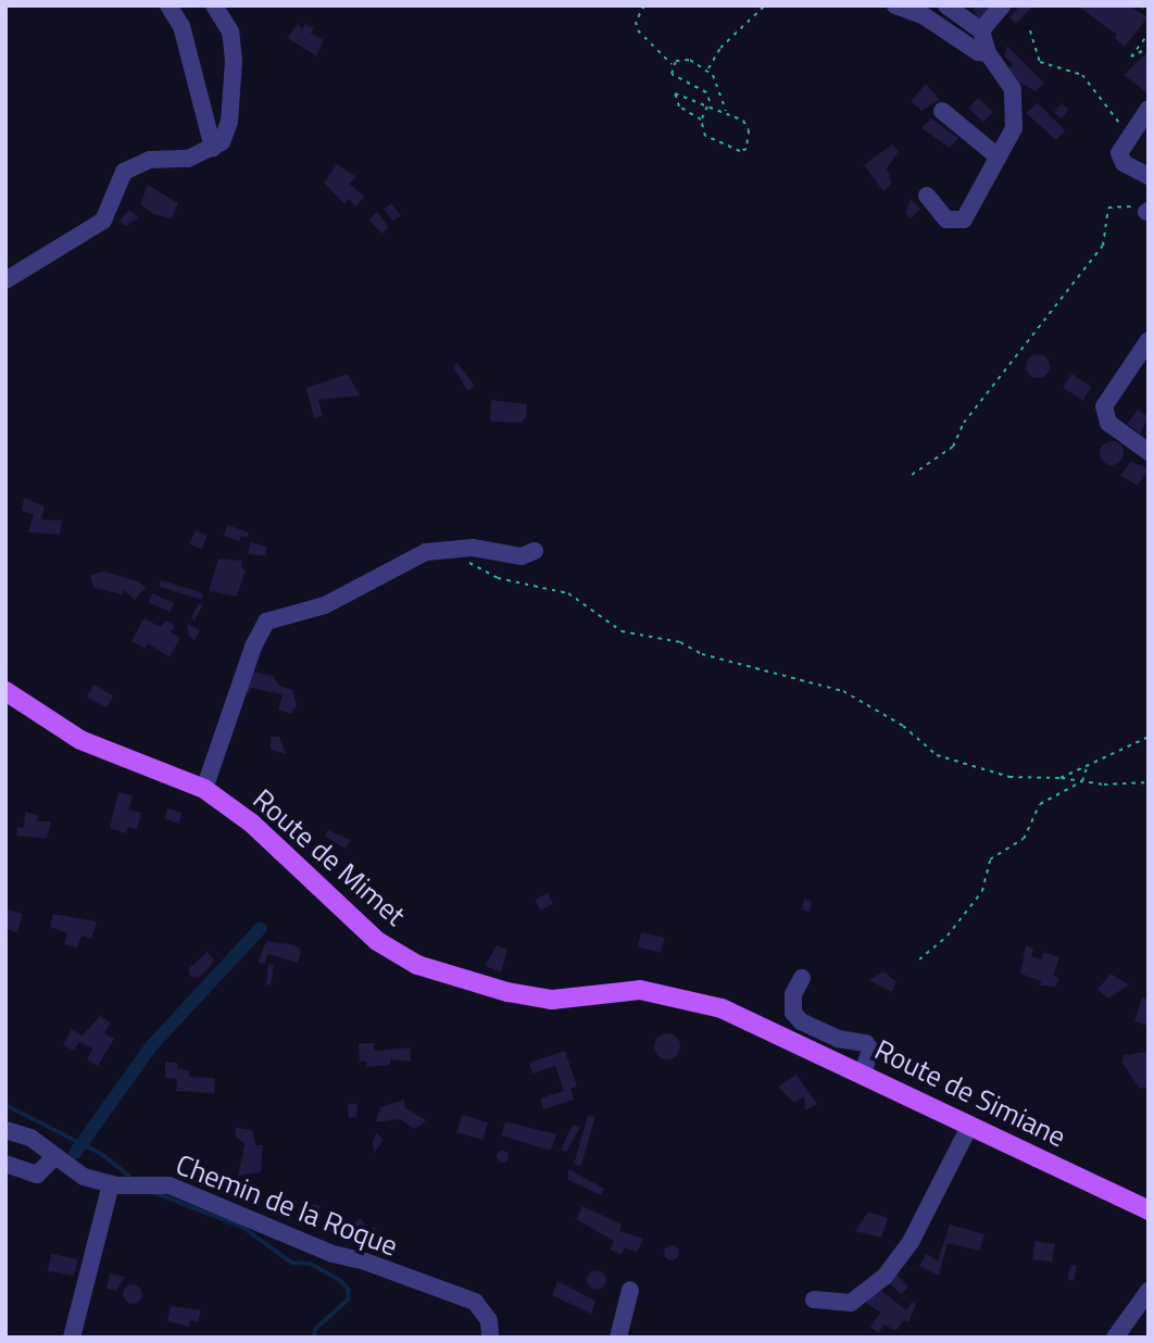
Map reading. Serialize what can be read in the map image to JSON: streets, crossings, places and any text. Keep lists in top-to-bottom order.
{
  "streets": {
    "main road": ["Route de Mimet", "Route de Simiane"],
    "street": ["Chemin de la Roque"]
  },
  "crossings": [
    ["Route de Mimet", "Route de Simiane"]
  ]
}
